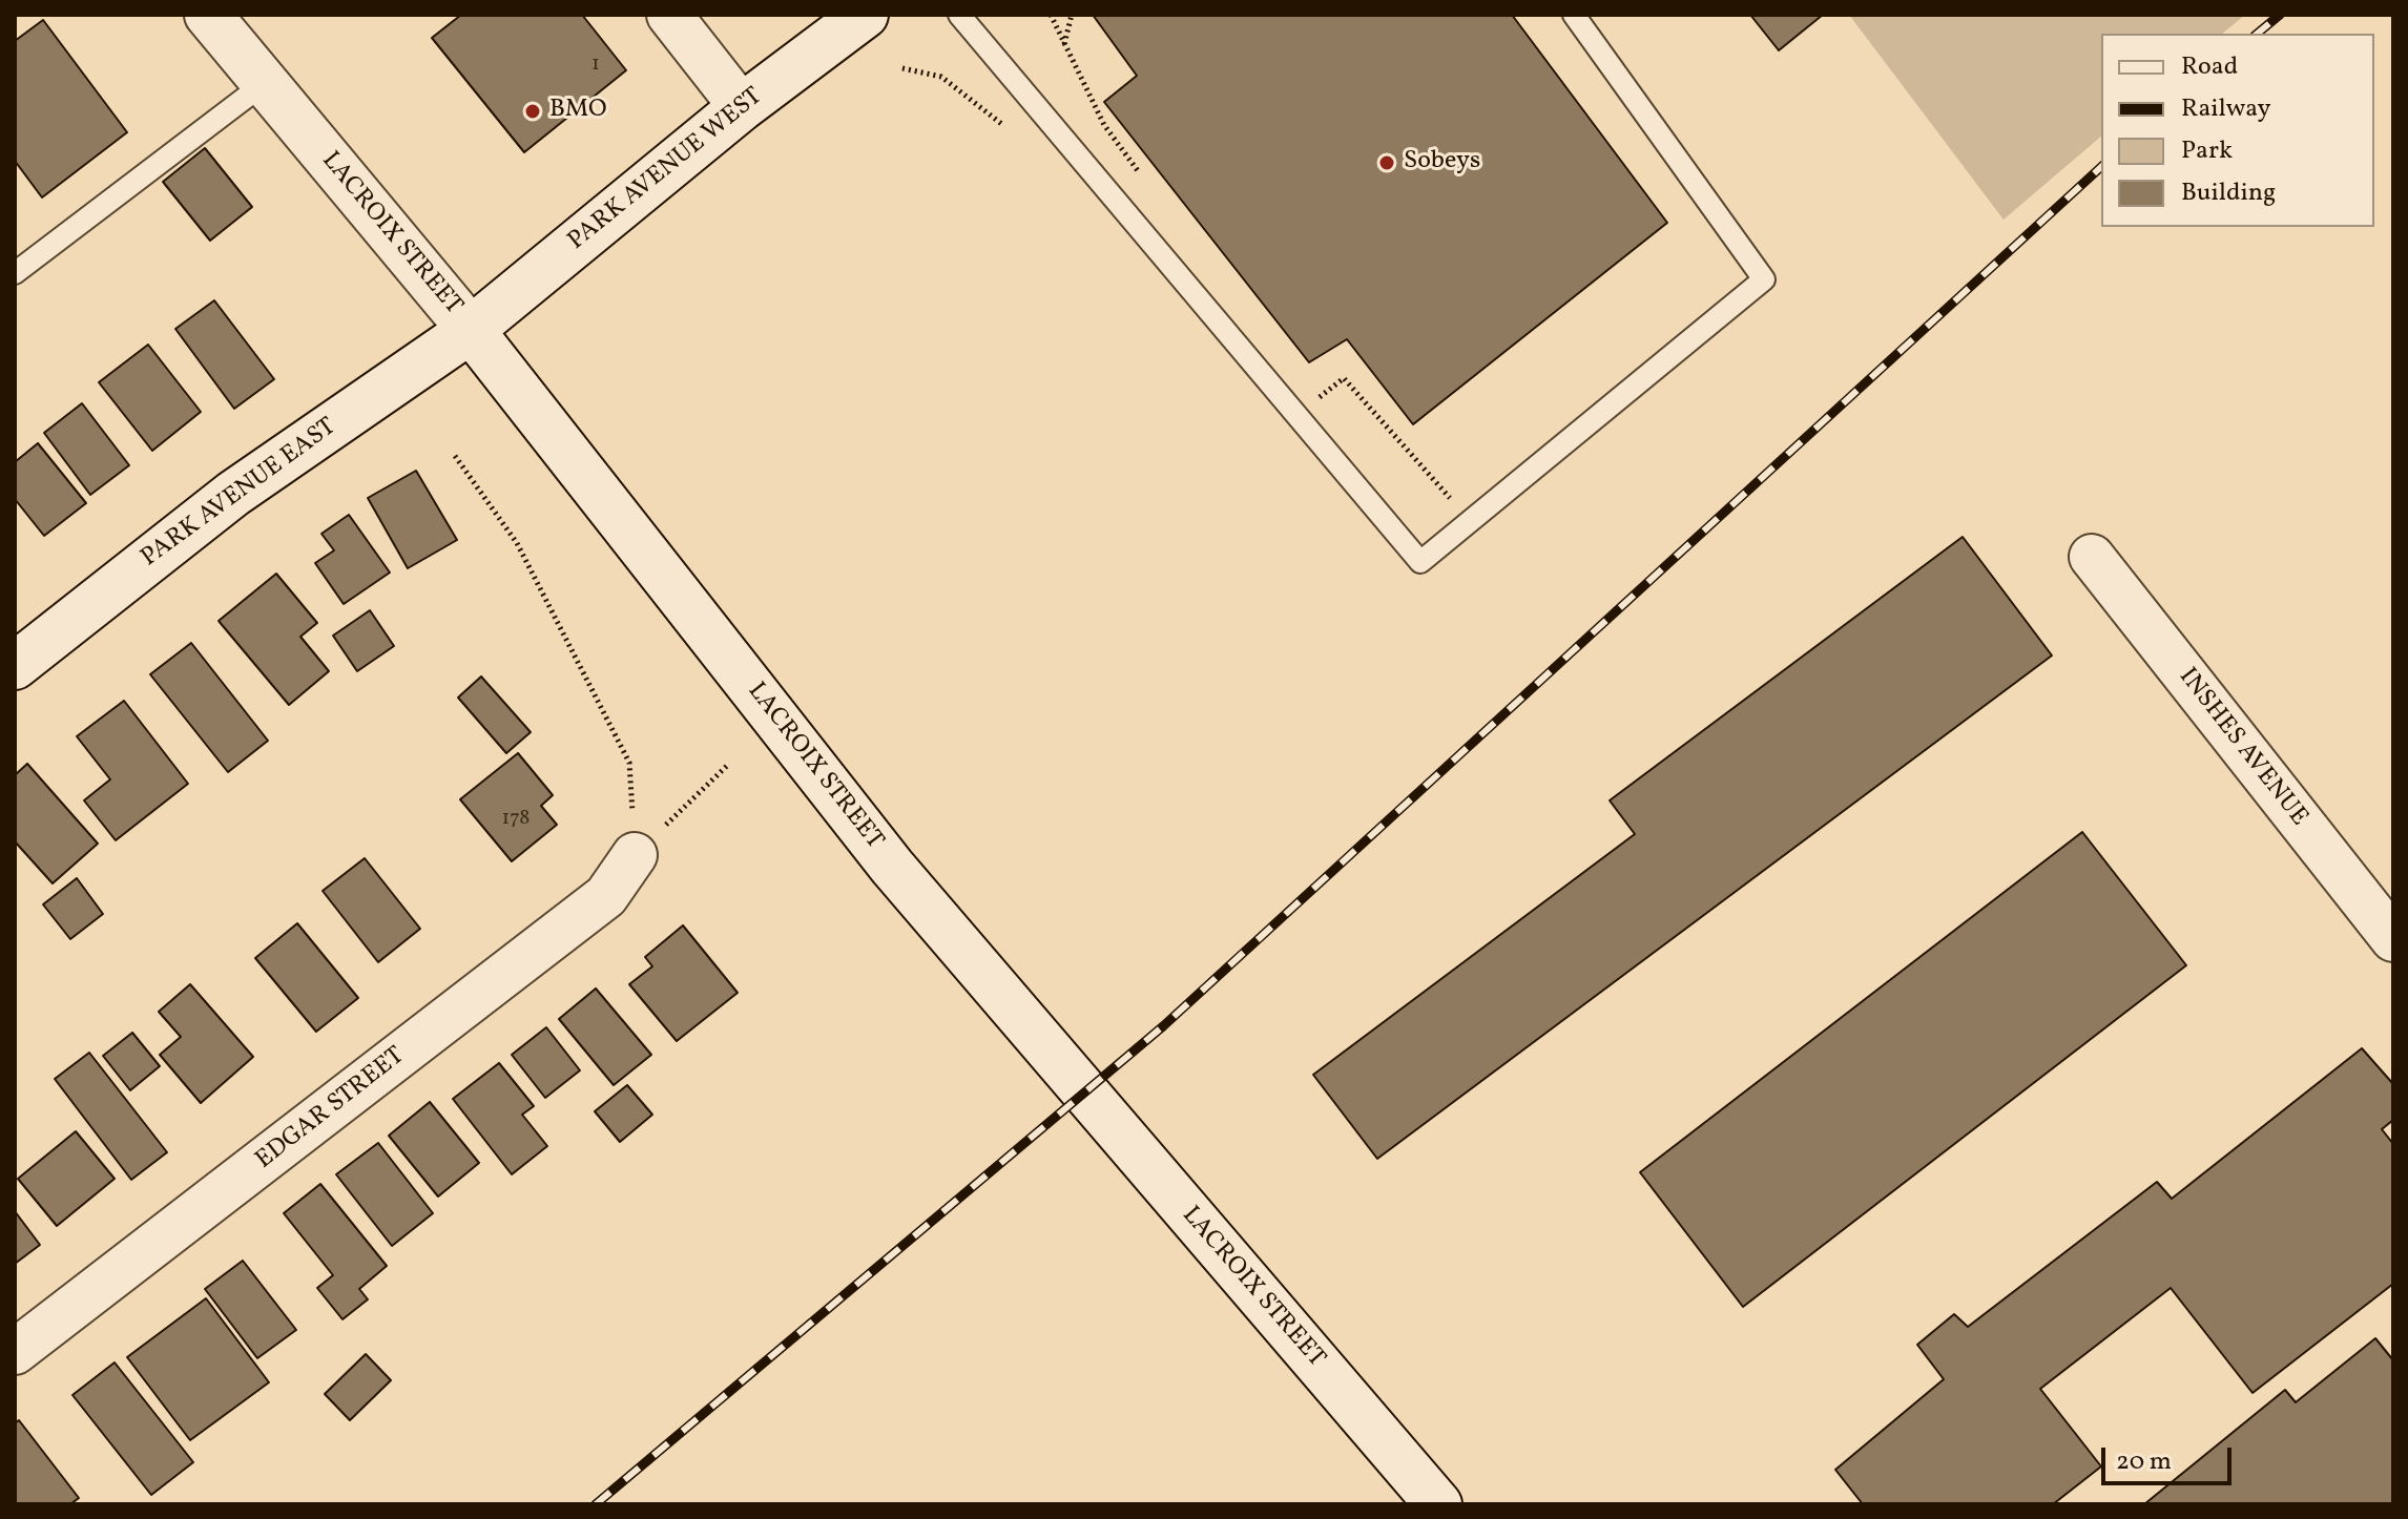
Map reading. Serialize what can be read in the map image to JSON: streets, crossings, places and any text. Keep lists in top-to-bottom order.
{
  "streets": {
    "main road": ["PARK AVENUE WEST", "LACROIX STREET", "PARK AVENUE EAST"],
    "street": ["INSHES AVENUE", "EDGAR STREET"]
  },
  "crossings": [
    ["PARK AVENUE WEST", "LACROIX STREET"],
    ["PARK AVENUE WEST", "PARK AVENUE EAST"],
    ["LACROIX STREET", "PARK AVENUE EAST"]
  ],
  "places": ["BMO", "Sobeys"],
  "house_numbers": ["1", "178"],
  "legend": [
    "Road",
    "Railway",
    "Park",
    "Building"
  ],
  "scale_bar": "20 m"
}
